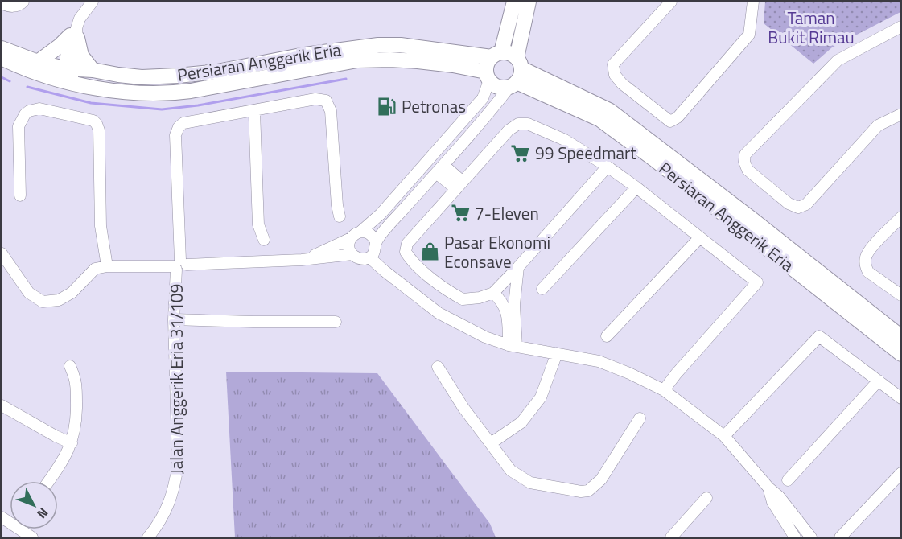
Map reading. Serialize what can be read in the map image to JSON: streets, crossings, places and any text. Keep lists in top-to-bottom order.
{
  "streets": {
    "main road": ["Persiaran Anggerik Eria"],
    "street": ["Jalan Anggerik Eria 31/109"]
  },
  "parks": ["Taman Bukit Rimau"],
  "places": {
    "fuel station": ["Petronas"],
    "supermarket": ["99 Speedmart", "7-Eleven"],
    "shop": ["Pasar Ekonomi Econsave"]
  },
  "north": "bottom right"
}
